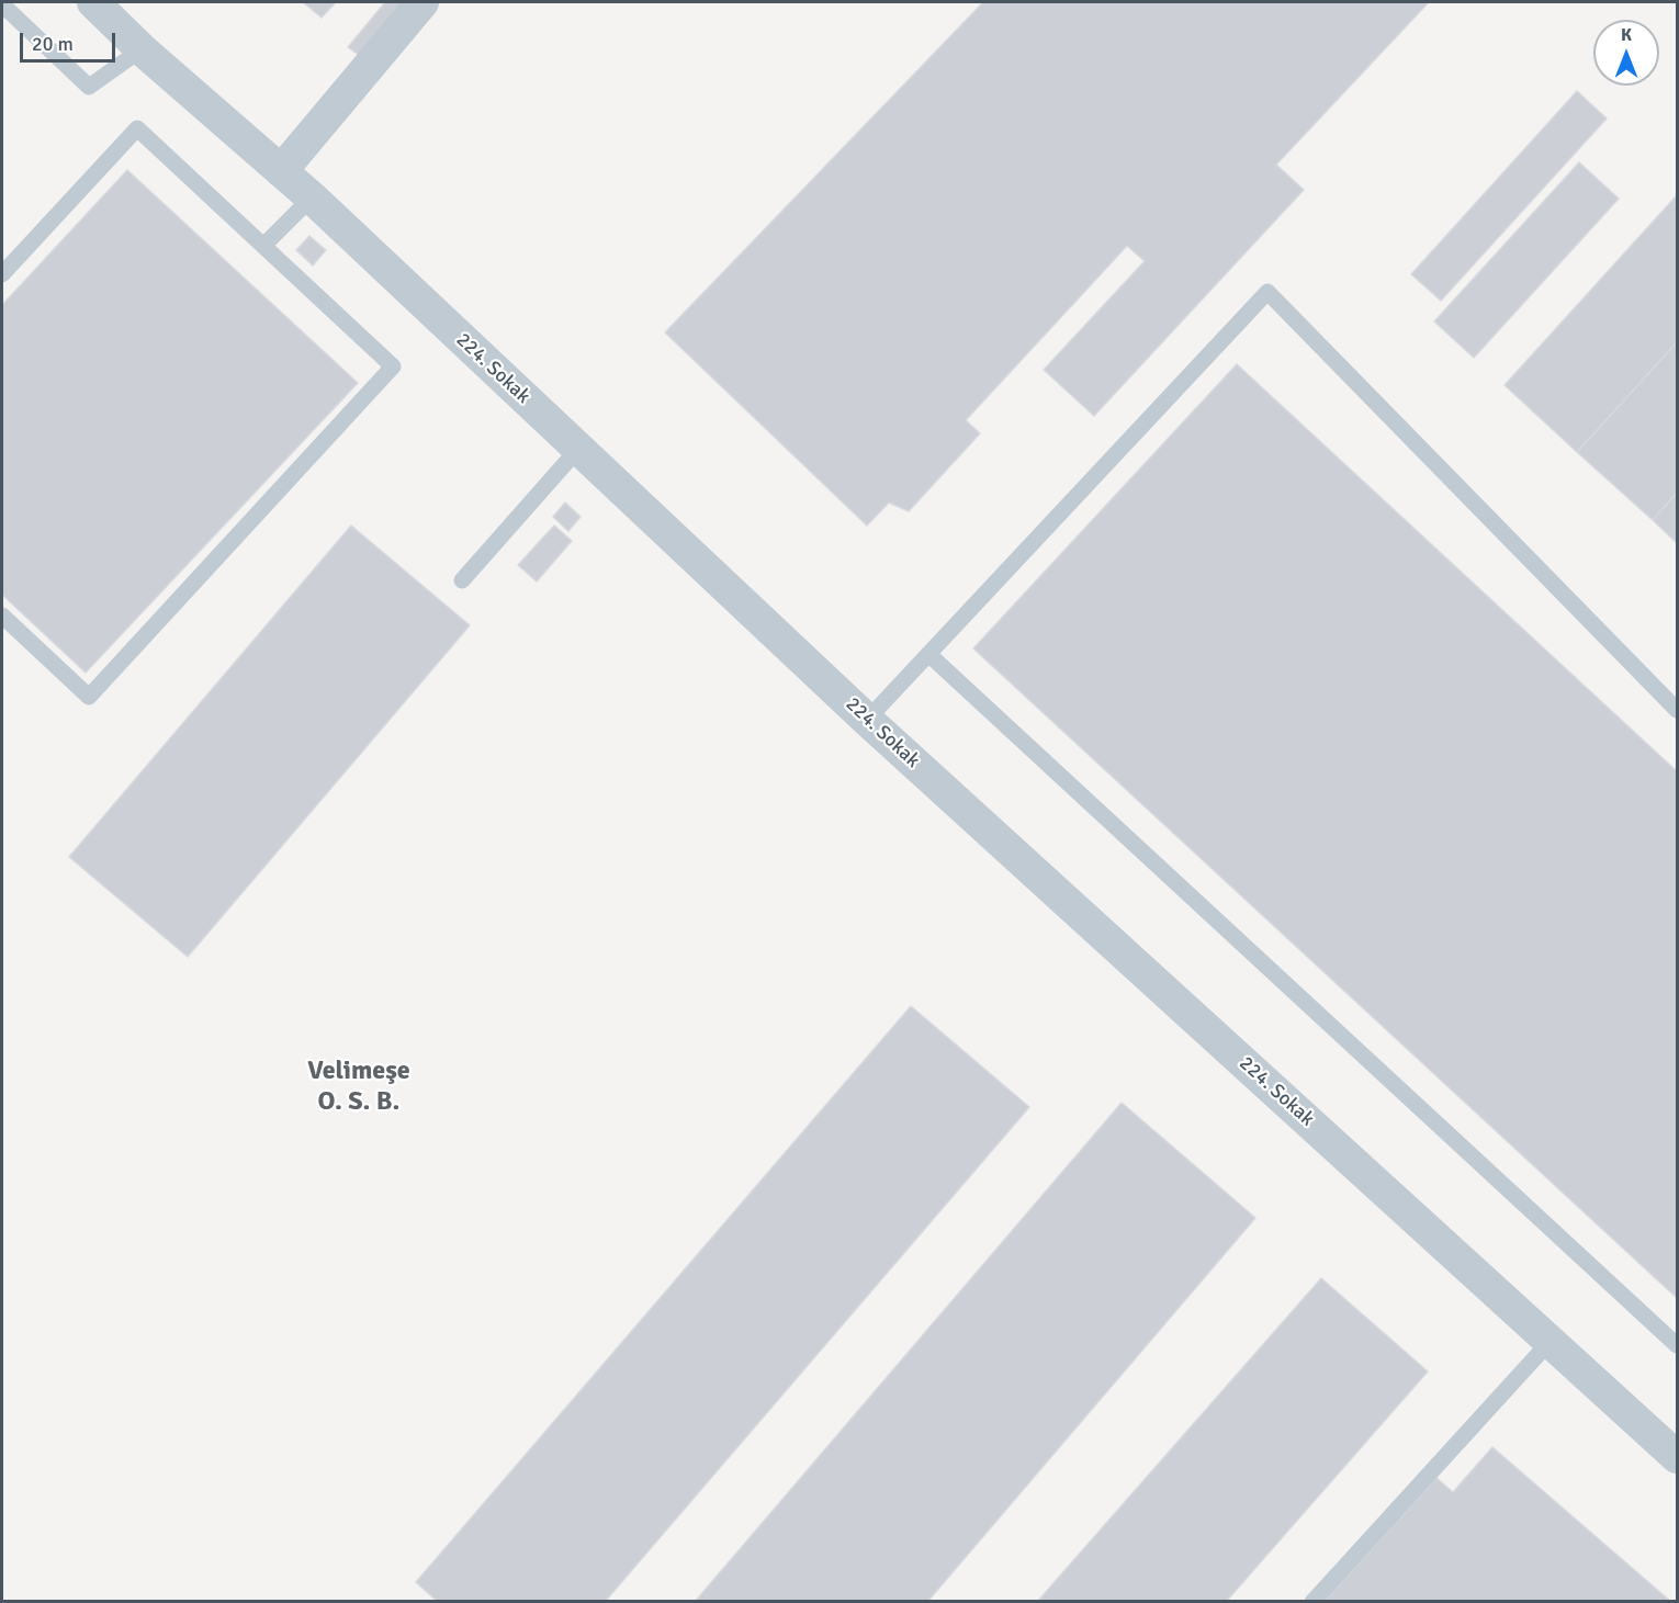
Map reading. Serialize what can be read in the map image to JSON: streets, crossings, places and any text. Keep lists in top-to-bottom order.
{
  "streets": {
    "street": ["224. Sokak"]
  },
  "districts": ["Velimeşe O. S. B."],
  "scale_bar": "20 m",
  "north": "top"
}
